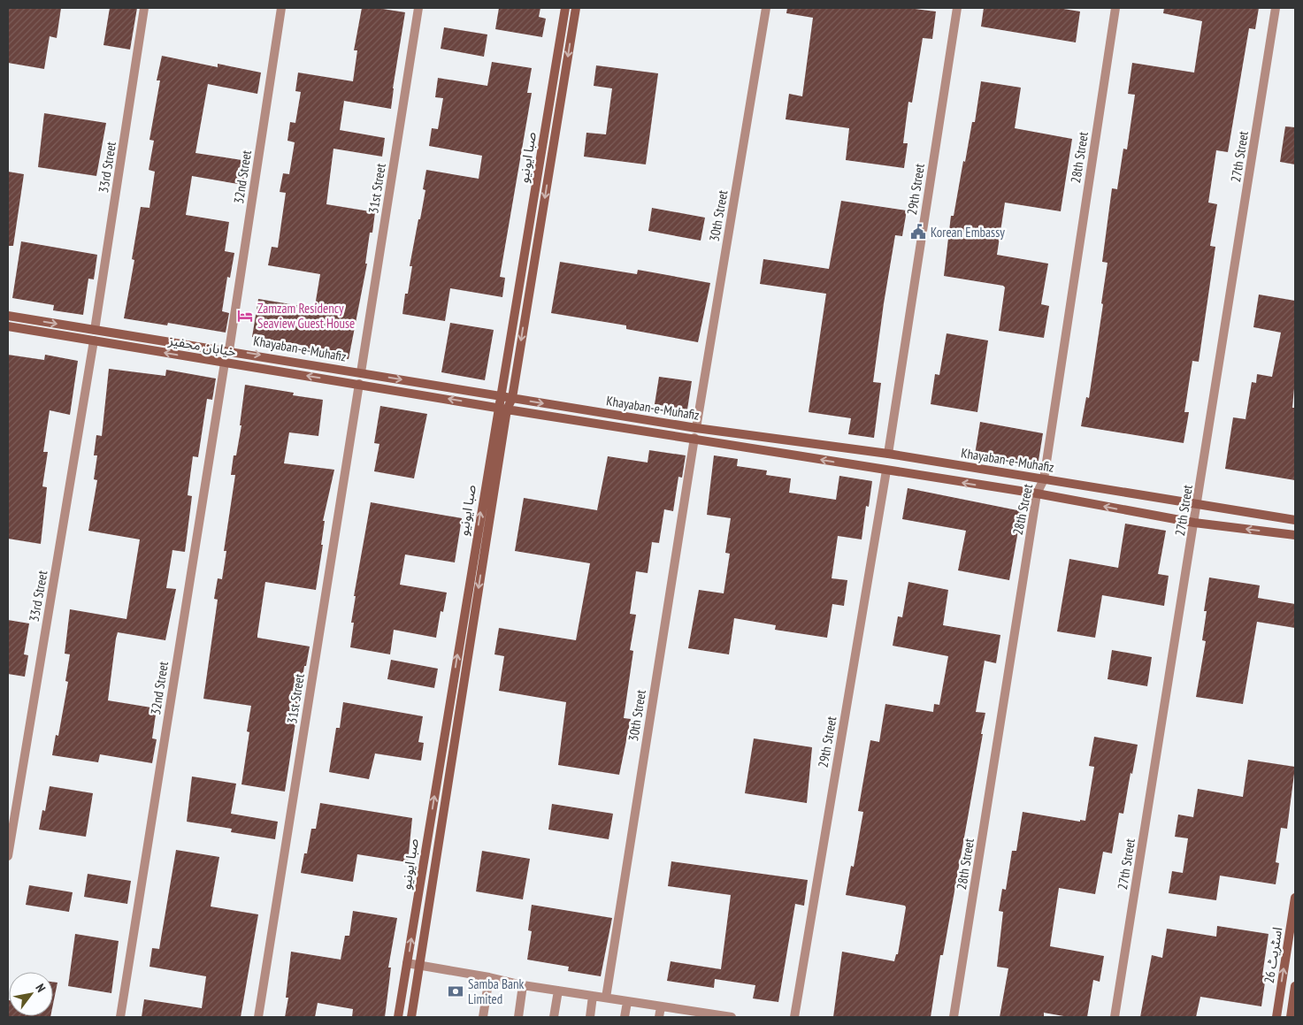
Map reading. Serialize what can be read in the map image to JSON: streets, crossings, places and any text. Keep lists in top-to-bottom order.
{
  "streets": {
    "street": [
      "27th Street",
      "صبا ایونیو",
      "28th Street",
      "33rd Street",
      "32nd Street",
      "31st Street",
      "29th Street",
      "30th Street",
      "خیابان محفیز",
      "Khayaban-e-Muhafiz",
      "اسٹریٹ 26"
    ]
  },
  "crossings": [
    ["27th Street", "Khayaban-e-Muhafiz"],
    ["صبا ایونیو", "خیابان محفیز"],
    ["صبا ایونیو", "Khayaban-e-Muhafiz"],
    ["28th Street", "Khayaban-e-Muhafiz"],
    ["33rd Street", "خیابان محفیز"],
    ["33rd Street", "Khayaban-e-Muhafiz"],
    ["32nd Street", "خیابان محفیز"],
    ["32nd Street", "Khayaban-e-Muhafiz"],
    ["31st Street", "خیابان محفیز"],
    ["31st Street", "Khayaban-e-Muhafiz"],
    ["29th Street", "Khayaban-e-Muhafiz"],
    ["30th Street", "Khayaban-e-Muhafiz"],
    ["خیابان محفیز", "Khayaban-e-Muhafiz"]
  ],
  "one_way": ["خیابان محفیز", "اسٹریٹ 26"],
  "places": {
    "public building": ["Korean Embassy"],
    "hotel": ["Zamzam Residency Seaview Guest House"],
    "bank": ["Samba Bank Limited"]
  },
  "north": "top right"
}
